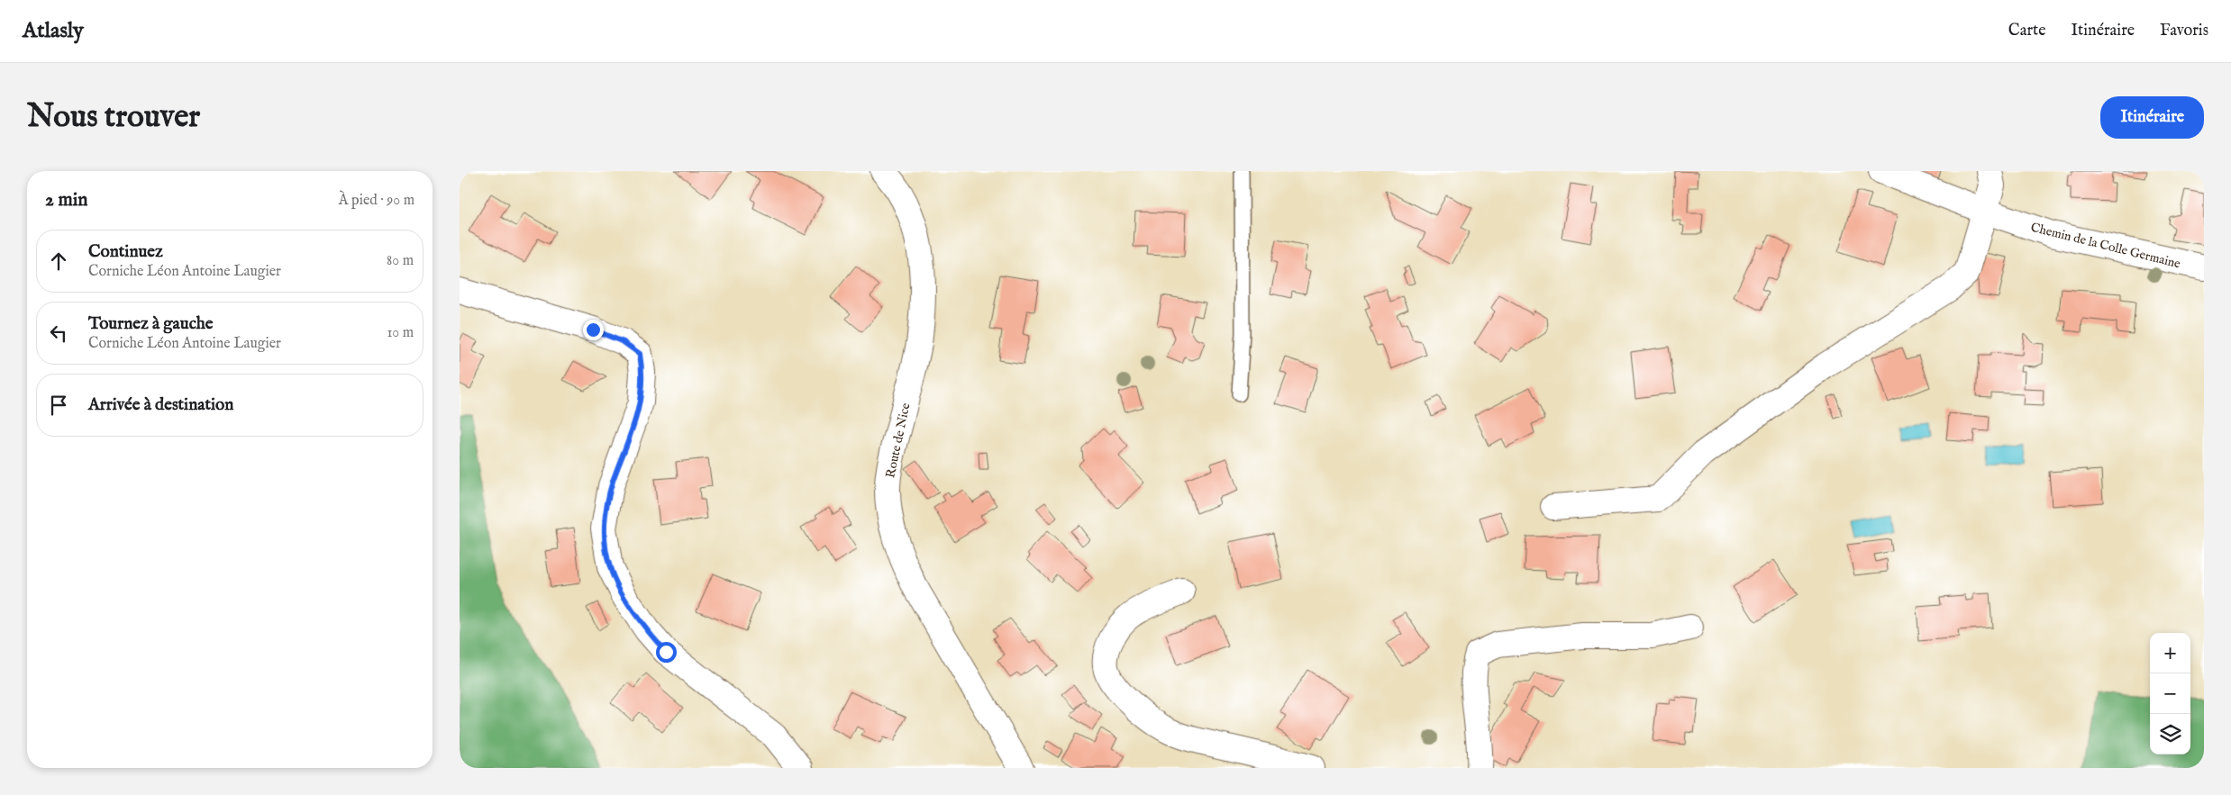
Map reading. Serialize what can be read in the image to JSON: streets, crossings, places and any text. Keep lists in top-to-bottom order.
{
  "streets": {
    "street": ["Chemin de la Colle Germaine", "Route de Nice"]
  },
  "page": {
    "header": "Atlasly",
    "nav": ["Carte", "Itinéraire", "Favoris"],
    "buttons": "Itinéraire",
    "title": "Nous trouver",
    "heading": ["2 min", "À pied · 90 m"],
    "list": [
      ["Continuez", "Corniche Léon Antoine Laugier", "80 m"],
      ["Tournez à gauche", "Corniche Léon Antoine Laugier", "10 m"],
      "Arrivée à destination"
    ],
    "map_buttons": ["+", "−"]
  }
}
